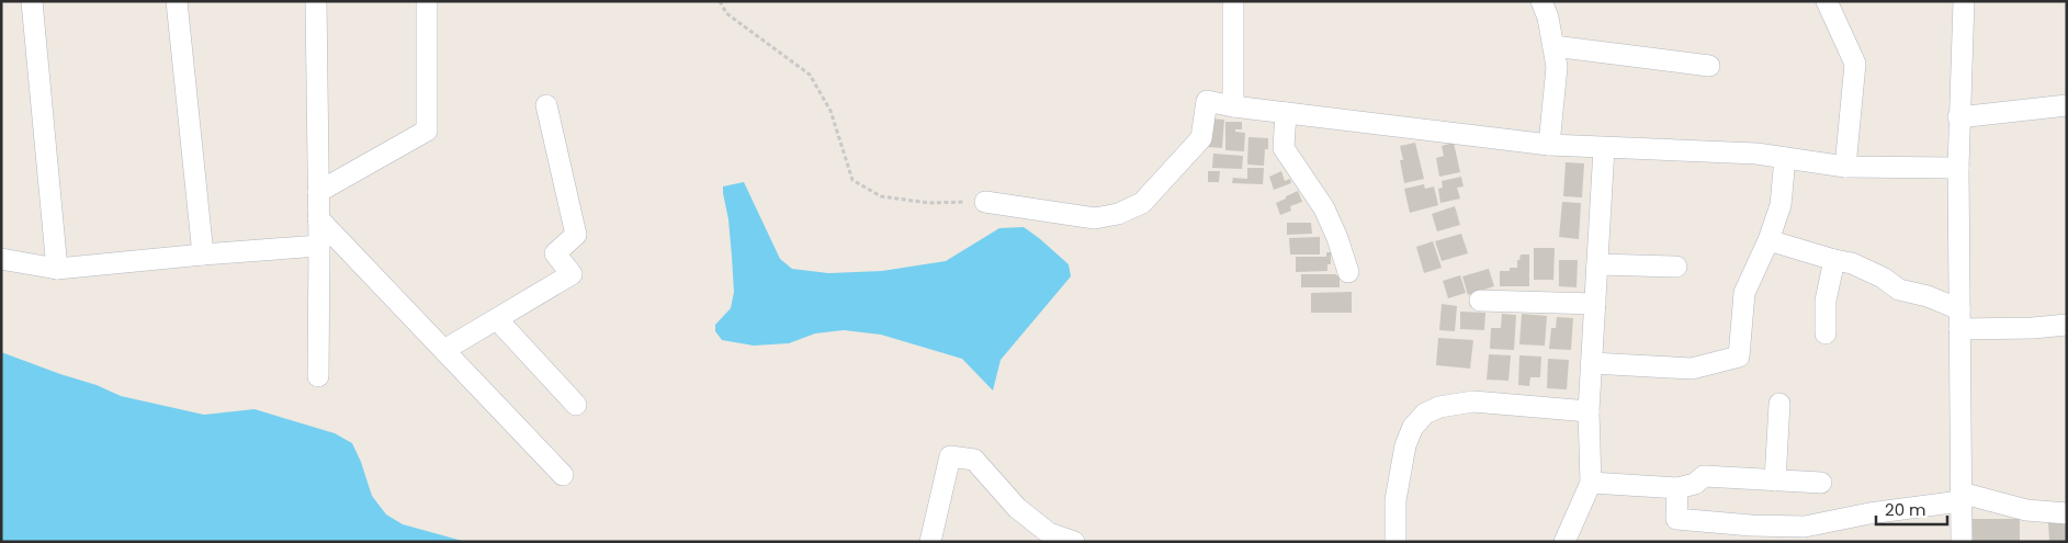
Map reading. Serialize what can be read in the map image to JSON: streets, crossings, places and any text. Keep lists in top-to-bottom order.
{
  "scale_bar": "20 m"
}
